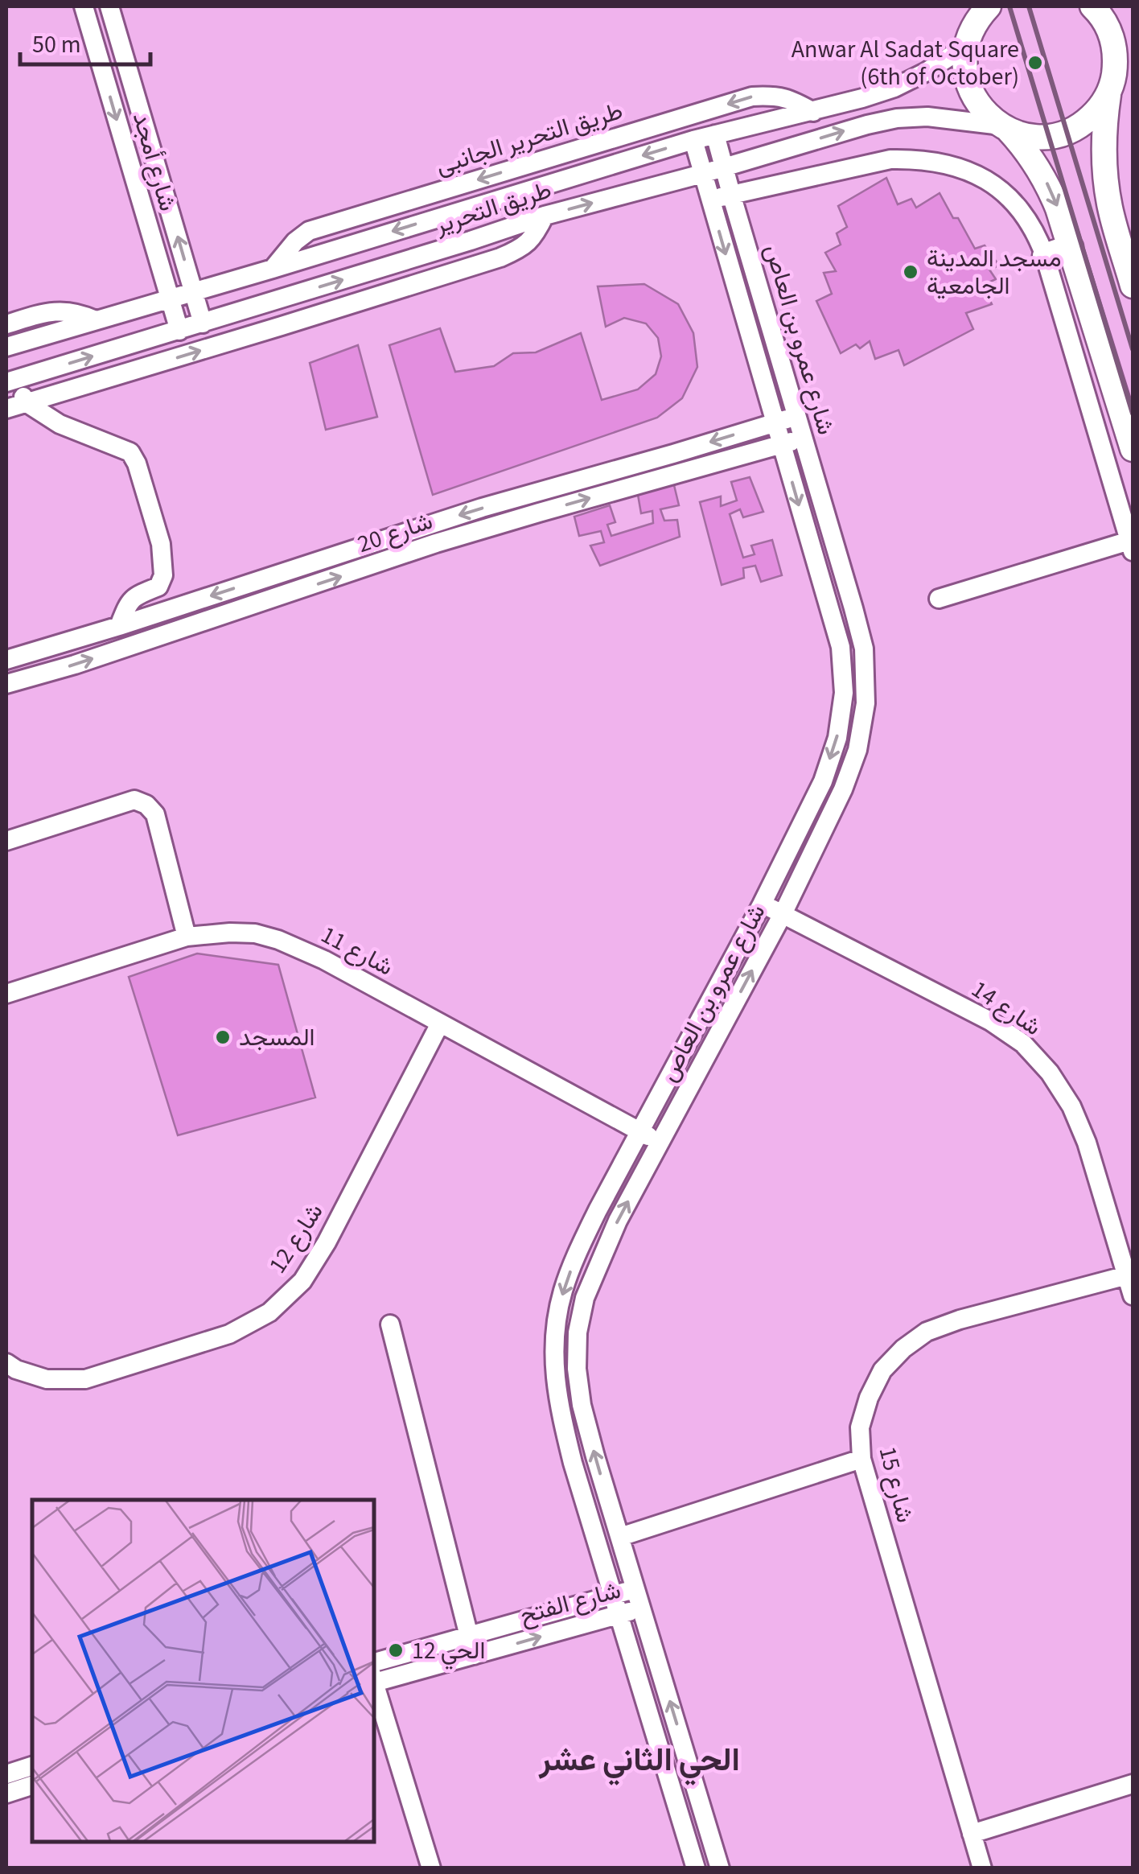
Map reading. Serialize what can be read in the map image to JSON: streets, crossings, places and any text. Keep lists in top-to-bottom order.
{
  "streets": {
    "street": [
      "طريق التحرير الجانبى",
      "شارع أمجد",
      "طريق التحرير",
      "شارع عمرو بن العاص",
      "شارع 20",
      "شارع 11",
      "شارع 14",
      "شارع 12",
      "شارع 15",
      "شارع الفتح"
    ]
  },
  "crossings": [
    ["طريق التحرير الجانبى", "طريق التحرير"],
    ["شارع أمجد", "طريق التحرير"],
    ["طريق التحرير", "شارع عمرو بن العاص"],
    ["شارع عمرو بن العاص", "شارع 20"],
    ["شارع عمرو بن العاص", "شارع 11"],
    ["شارع عمرو بن العاص", "شارع 14"],
    ["شارع عمرو بن العاص", "شارع الفتح"],
    ["شارع 11", "شارع 12"],
    ["شارع 14", "شارع 15"]
  ],
  "districts": ["الحي الثاني عشر"],
  "places": [
    "Anwar Al Sadat Square (6th of October)",
    "مسجد المدينة الجامعية",
    "المسجد",
    "الحي 12"
  ],
  "scale_bar": "50 m"
}
